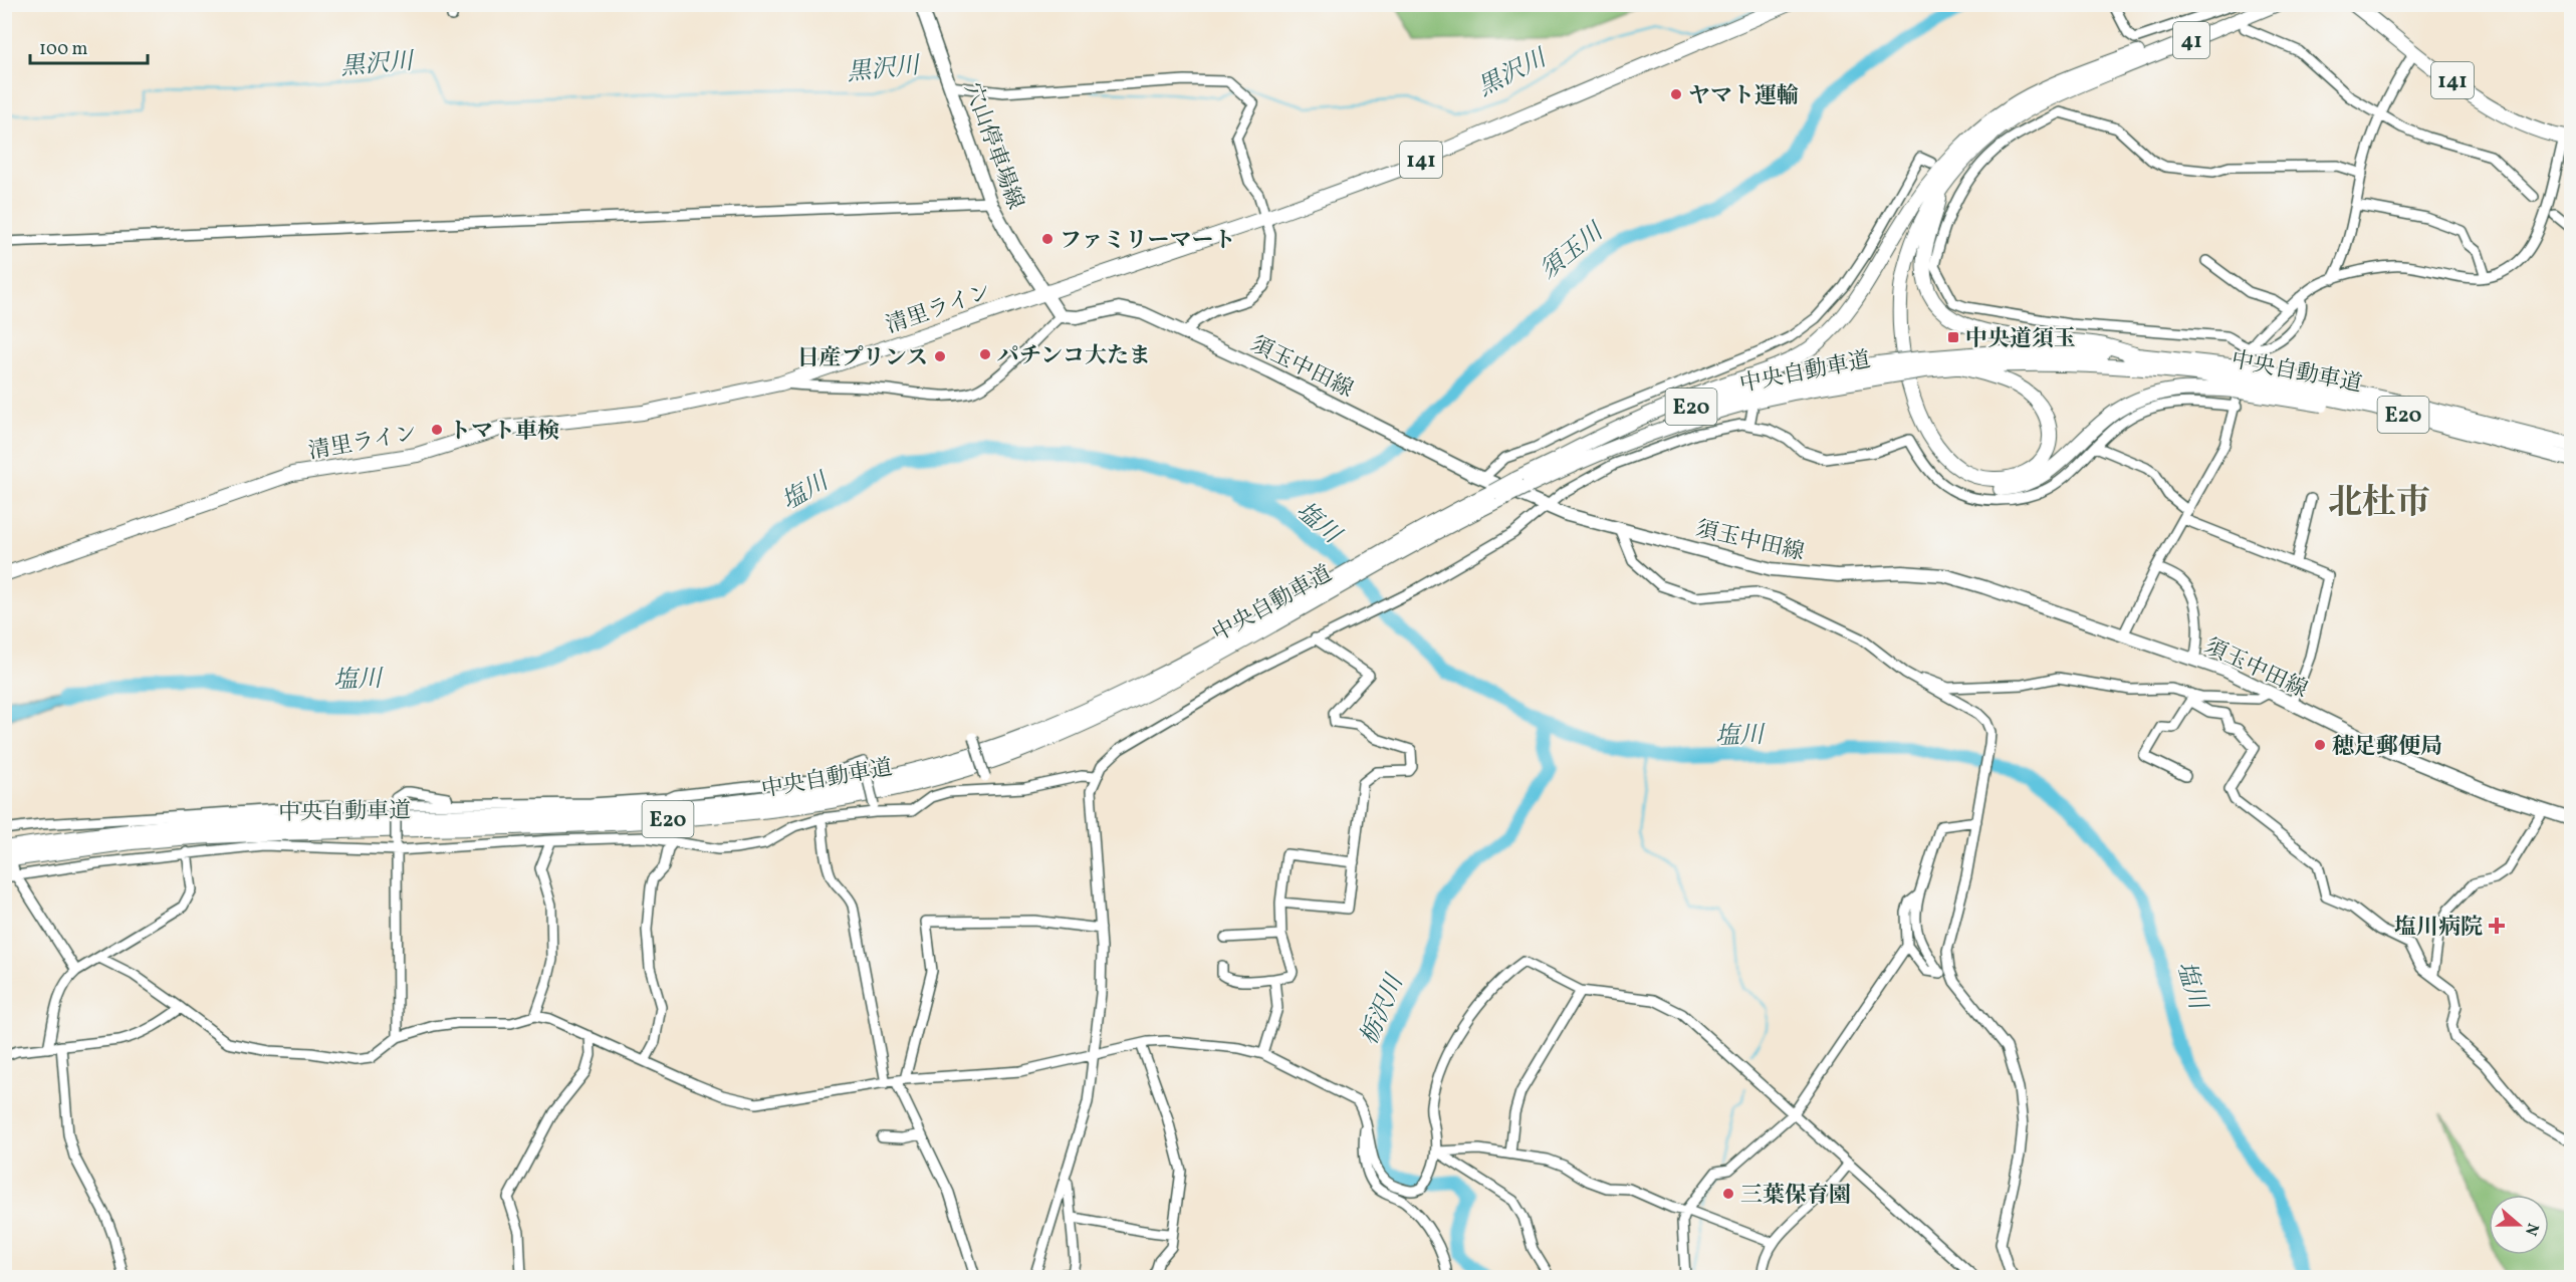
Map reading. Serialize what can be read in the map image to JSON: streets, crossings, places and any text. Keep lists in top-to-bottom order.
{
  "streets": {
    "highway": [
      "41",
      "141",
      "清里ライン",
      "中央自動車道",
      "E20"
    ],
    "main road": ["穴山停車場線", "須玉中田線"]
  },
  "crossings": [
    ["穴山停車場線", "清里ライン"]
  ],
  "districts": ["北杜市"],
  "water": [
    "黒沢川",
    "須玉川",
    "塩川",
    "栃沢川"
  ],
  "places": {
    "other": [
      "ヤマト運輸",
      "ファミリーマート",
      "パチンコ大たま",
      "日産プリンス",
      "トマト車検",
      "穂足郵便局",
      "三葉保育園"
    ],
    "transit": ["中央道須玉"],
    "health": ["塩川病院"]
  },
  "scale_bar": "100 m",
  "north": "right"
}
